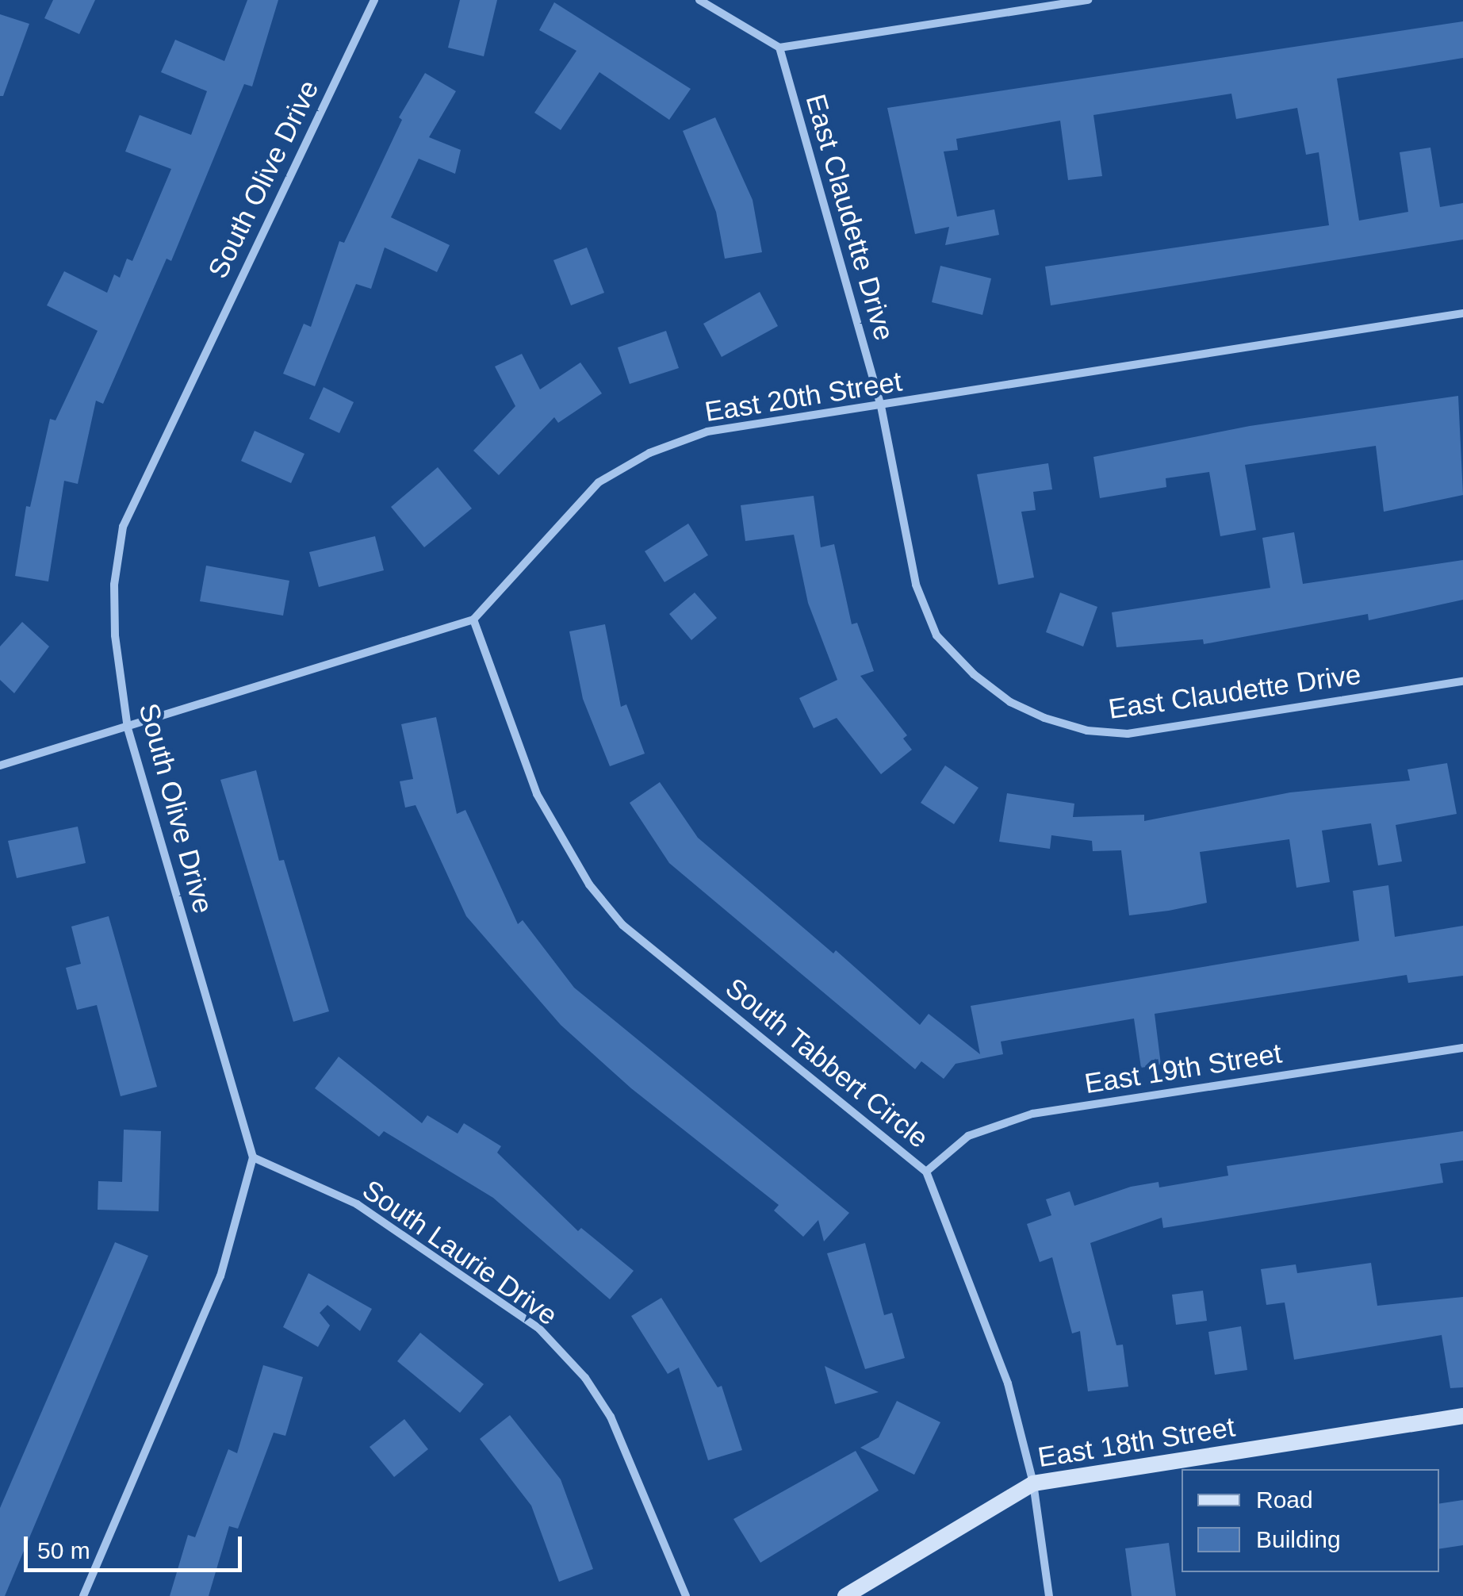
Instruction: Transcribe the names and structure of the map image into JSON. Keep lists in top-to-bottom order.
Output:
{
  "streets": {
    "street": [
      "South Olive Drive",
      "East Claudette Drive",
      "East 20th Street",
      "South Tabbert Circle",
      "East 19th Street",
      "South Laurie Drive",
      "East 18th Street"
    ]
  },
  "crossings": [
    ["South Olive Drive", "South Laurie Drive"],
    ["East Claudette Drive", "East 20th Street"],
    ["East 20th Street", "South Tabbert Circle"],
    ["South Tabbert Circle", "East 19th Street"],
    ["South Tabbert Circle", "East 18th Street"]
  ],
  "legend": ["Road", "Building"],
  "scale_bar": "50 m"
}
